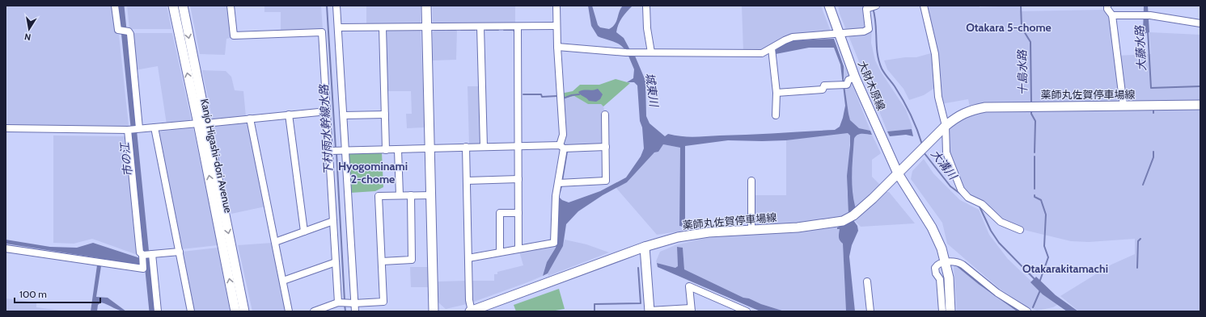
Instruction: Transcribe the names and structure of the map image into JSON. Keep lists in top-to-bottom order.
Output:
{
  "streets": {
    "main road": ["大財木原線", "薬師丸佐賀停車場線", "Kanjo Higashi-dori Avenue"]
  },
  "crossings": [
    ["大財木原線", "薬師丸佐賀停車場線"]
  ],
  "districts": ["Otakara 5-chome", "Hyogominami 2-chome", "Otakarakitamachi"],
  "water": [
    "大藤水路",
    "十島水路",
    "城東川",
    "下村雨水幹線水路",
    "市の江",
    "大溝川"
  ],
  "scale_bar": "100 m",
  "north": "bottom"
}
